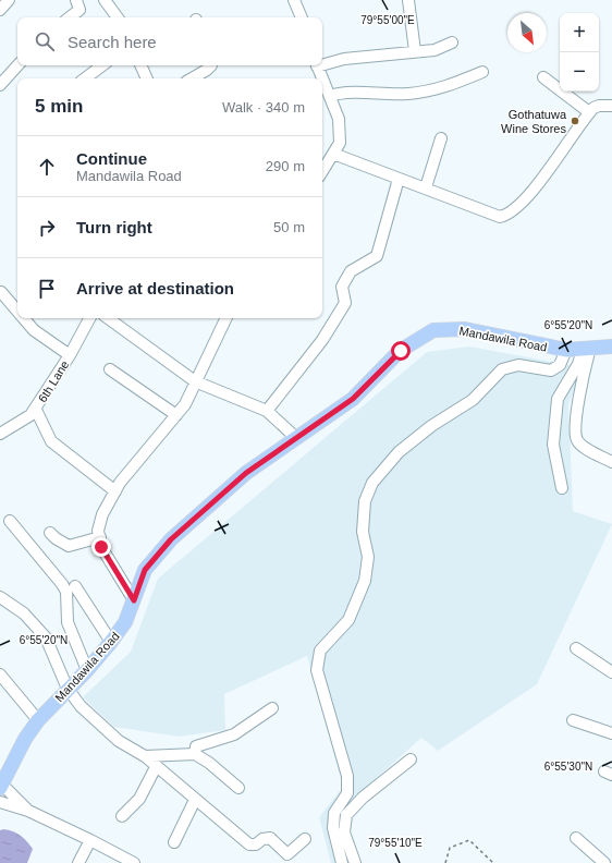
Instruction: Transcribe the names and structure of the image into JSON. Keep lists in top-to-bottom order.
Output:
{
  "streets": {
    "main road": ["Mandawila Road"],
    "street": ["6th Lane"]
  },
  "places": ["Gothatuwa Wine Stores"],
  "north": "bottom right",
  "page": {
    "map_buttons": ["+", "−"],
    "search": "Search here",
    "heading": ["5 min", "Walk · 340 m"],
    "list": [
      ["Continue", "Mandawila Road", "290 m"],
      ["Turn right", "50 m"],
      "Arrive at destination"
    ]
  },
  "coordinates": [
    "79°55'00\"E",
    "6°55'20\"N",
    "6°55'30\"N",
    "79°55'10\"E"
  ]
}
